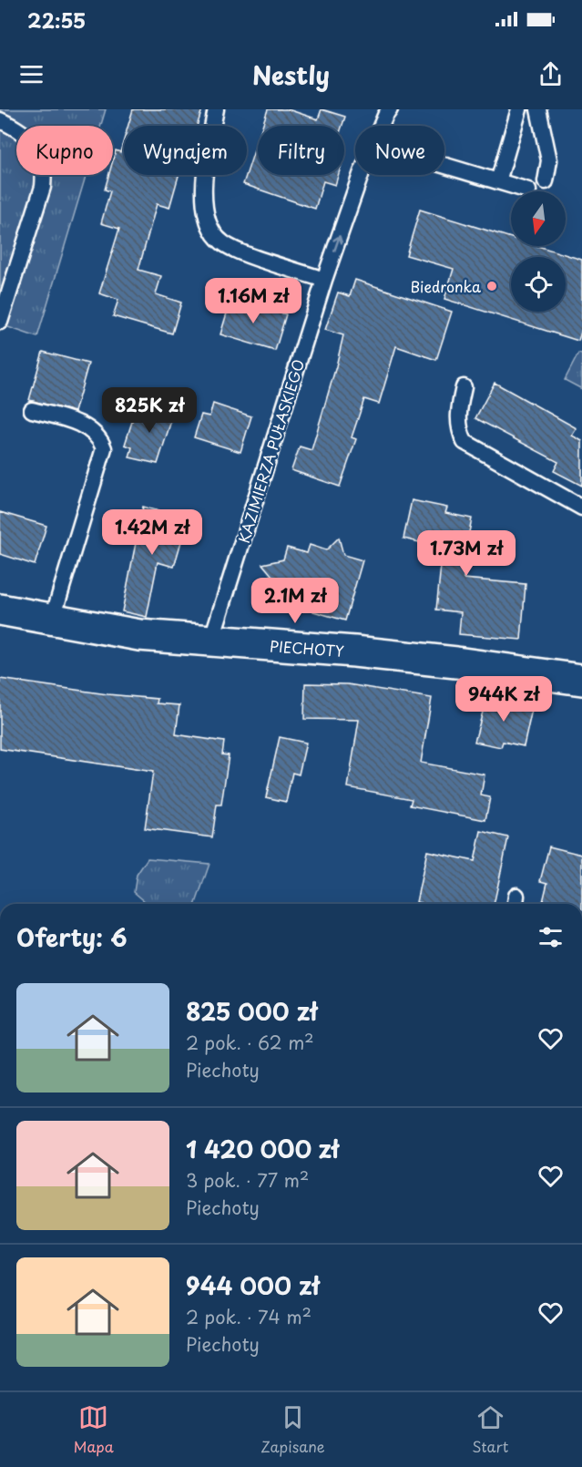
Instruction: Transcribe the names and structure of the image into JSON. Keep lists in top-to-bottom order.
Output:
{
  "streets": {
    "street": ["PIECHOTY"],
    "lane": ["KAZIMIERZA PUŁASKIEGO"]
  },
  "crossings": [
    ["KAZIMIERZA PUŁASKIEGO", "PIECHOTY"]
  ],
  "places": ["Biedronka"],
  "north": "bottom",
  "page": {
    "status": "22:55",
    "header": "Nestly",
    "chip": [
      "Kupno",
      "Wynajem",
      "Filtry",
      "Nowe"
    ],
    "price": [
      "1.16M zł",
      "825K zł",
      "1.42M zł",
      "1.73M zł",
      "2.1M zł",
      "944K zł"
    ],
    "heading": "Oferty: 6",
    "list": [
      {
        "name": "825 000 zł",
        "note": "2 pok. · 62 m² · Piechoty"
      },
      {
        "name": "1 420 000 zł",
        "note": "3 pok. · 77 m² · Piechoty"
      },
      {
        "name": "944 000 zł",
        "note": "2 pok. · 74 m² · Piechoty"
      }
    ],
    "tabs": ["Mapa", "Zapisane", "Start"]
  }
}
